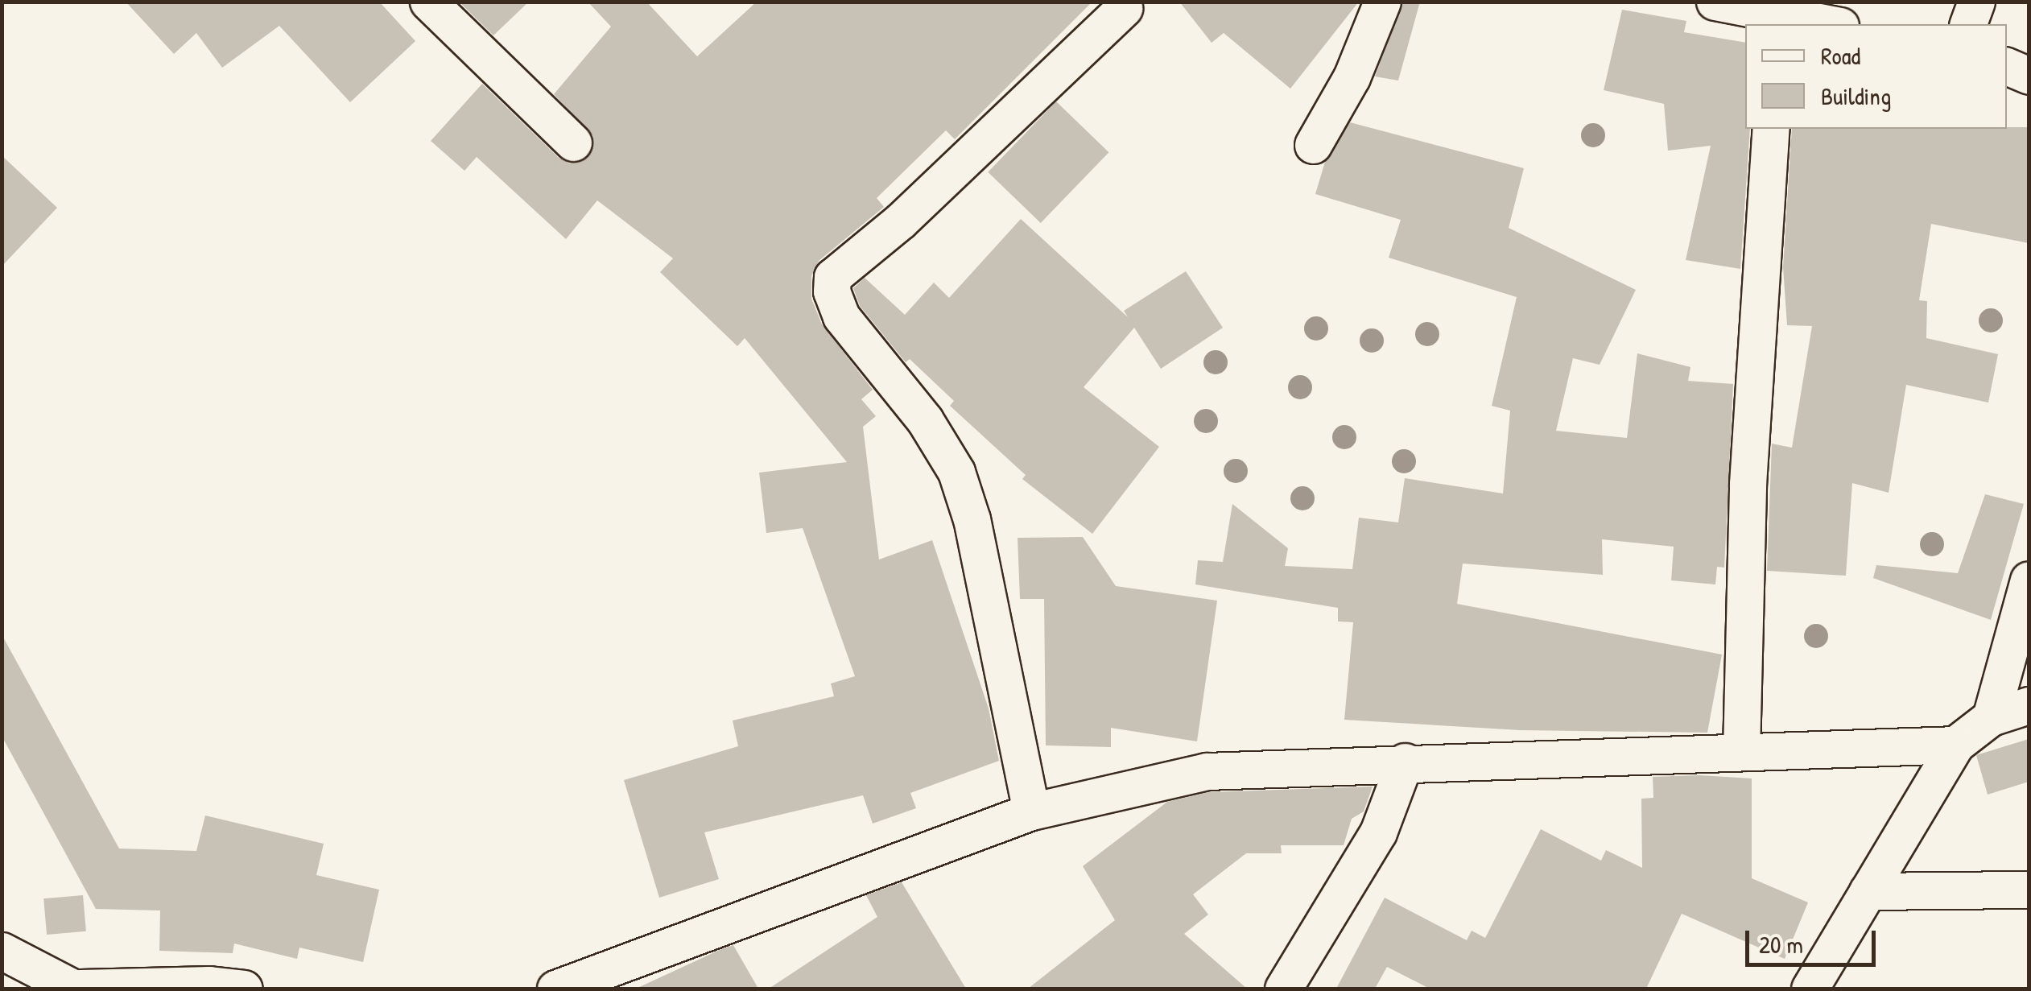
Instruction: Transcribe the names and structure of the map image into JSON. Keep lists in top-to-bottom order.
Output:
{
  "legend": ["Road", "Building"],
  "scale_bar": "20 m"
}
